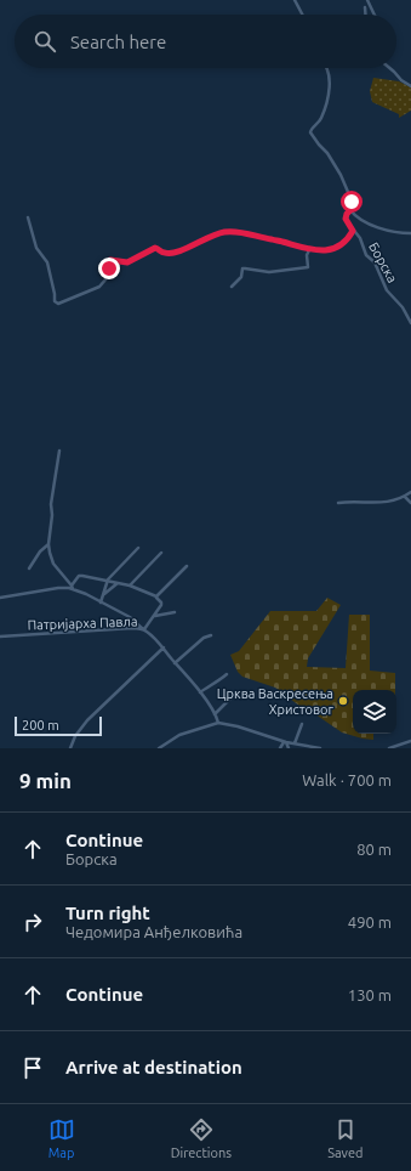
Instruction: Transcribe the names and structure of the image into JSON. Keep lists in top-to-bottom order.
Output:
{
  "streets": {
    "street": ["Борска", "Патријарха Павла"]
  },
  "places": ["Црква Васкресења Христовог"],
  "scale_bar": "200 m",
  "page": {
    "search": "Search here",
    "scale": "200 m",
    "heading": ["9 min", "Walk · 700 m"],
    "list": [
      ["Continue", "Борска", "80 m"],
      ["Turn right", "Чедомира Анђелковића", "490 m"],
      ["Continue", "130 m"],
      "Arrive at destination"
    ],
    "nav": ["Map", "Directions", "Saved"]
  }
}
